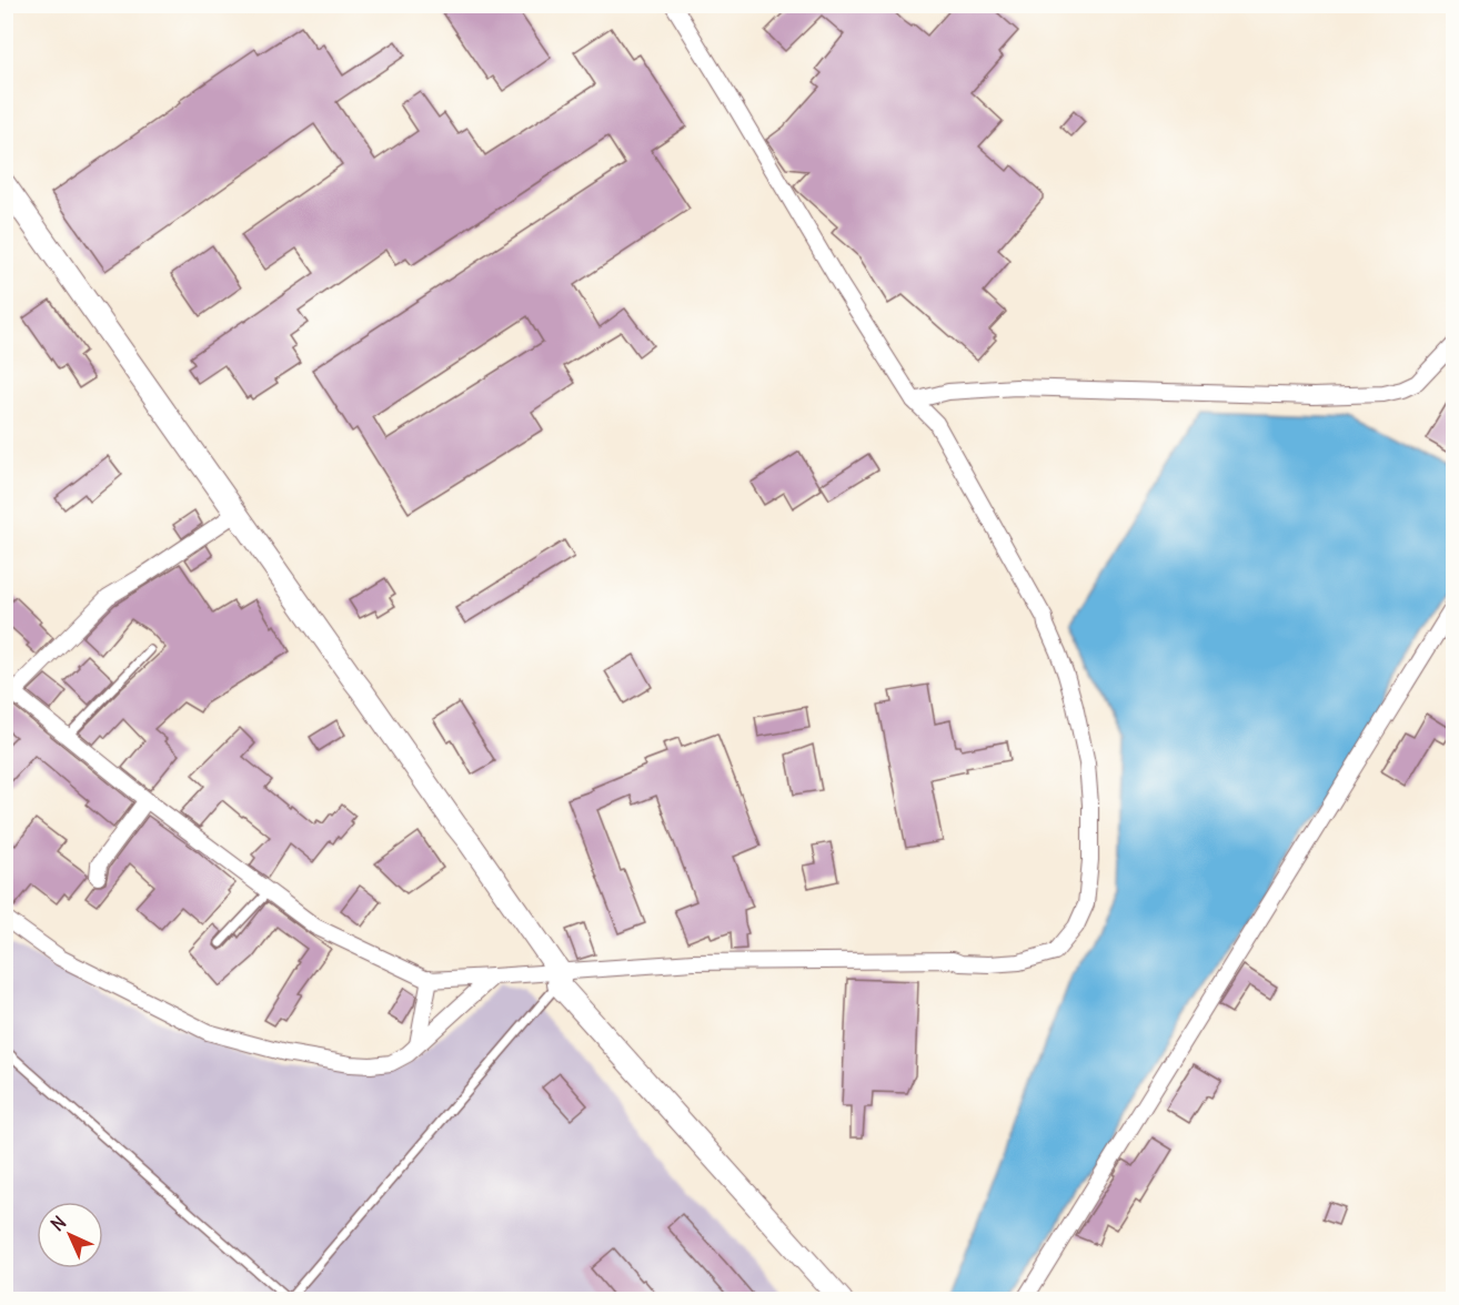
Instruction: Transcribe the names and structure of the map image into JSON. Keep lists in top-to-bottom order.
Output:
{
  "north": "top left"
}
